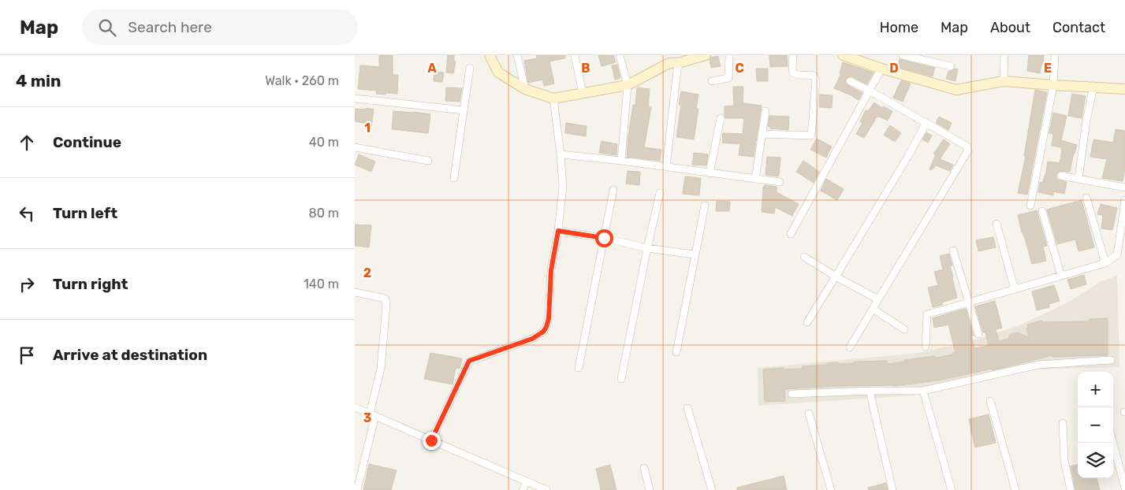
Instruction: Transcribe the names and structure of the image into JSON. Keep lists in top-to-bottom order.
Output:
{
  "page": {
    "header": "Map",
    "search": "Search here",
    "nav": [
      "Home",
      "Map",
      "About",
      "Contact"
    ],
    "heading": ["4 min", "Walk · 260 m"],
    "list": [
      ["Continue", "40 m"],
      ["Turn left", "80 m"],
      ["Turn right", "140 m"],
      "Arrive at destination"
    ],
    "map_buttons": ["+", "−"]
  },
  "grid": {
    "columns": [
      "A",
      "B",
      "C",
      "D",
      "E"
    ],
    "rows": ["1", "2", "3"]
  }
}
